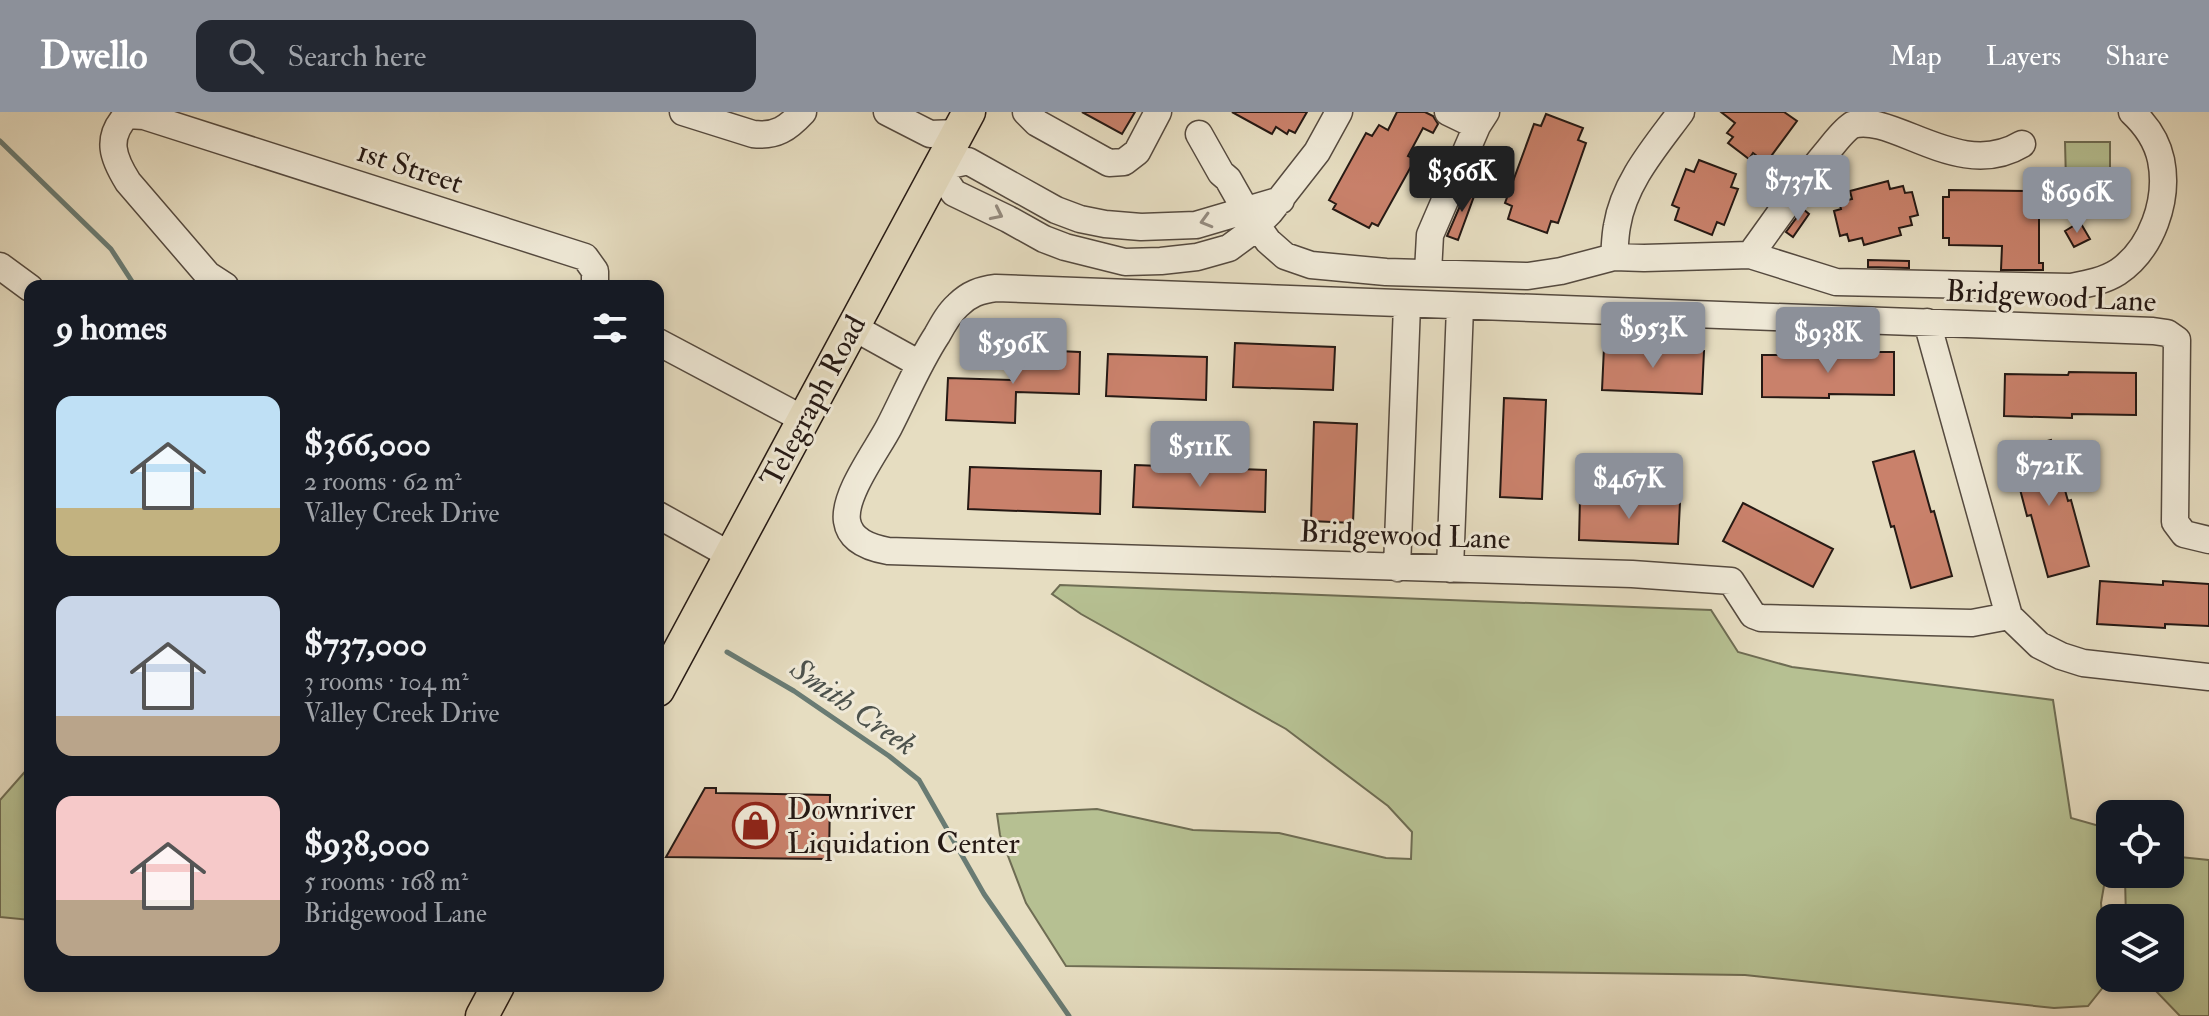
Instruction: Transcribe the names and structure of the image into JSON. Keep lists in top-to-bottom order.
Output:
{
  "streets": {
    "main road": ["Telegraph Road"],
    "street": ["1st Street", "Bridgewood Lane"]
  },
  "water": ["Smith Creek"],
  "places": {
    "shop": ["Downriver Liquidation Center"]
  },
  "page": {
    "header": "Dwello",
    "search": "Search here",
    "nav": ["Map", "Layers", "Share"],
    "price": [
      "$366K",
      "$737K",
      "$696K",
      "$953K",
      "$938K",
      "$596K",
      "$511K",
      "$721K",
      "$467K"
    ],
    "heading": "9 homes",
    "list": [
      {
        "name": "$366,000",
        "note": "2 rooms · 62 m² · Valley Creek Drive"
      },
      {
        "name": "$737,000",
        "note": "3 rooms · 104 m² · Valley Creek Drive"
      },
      {
        "name": "$938,000",
        "note": "5 rooms · 168 m² · Bridgewood Lane"
      }
    ]
  }
}
